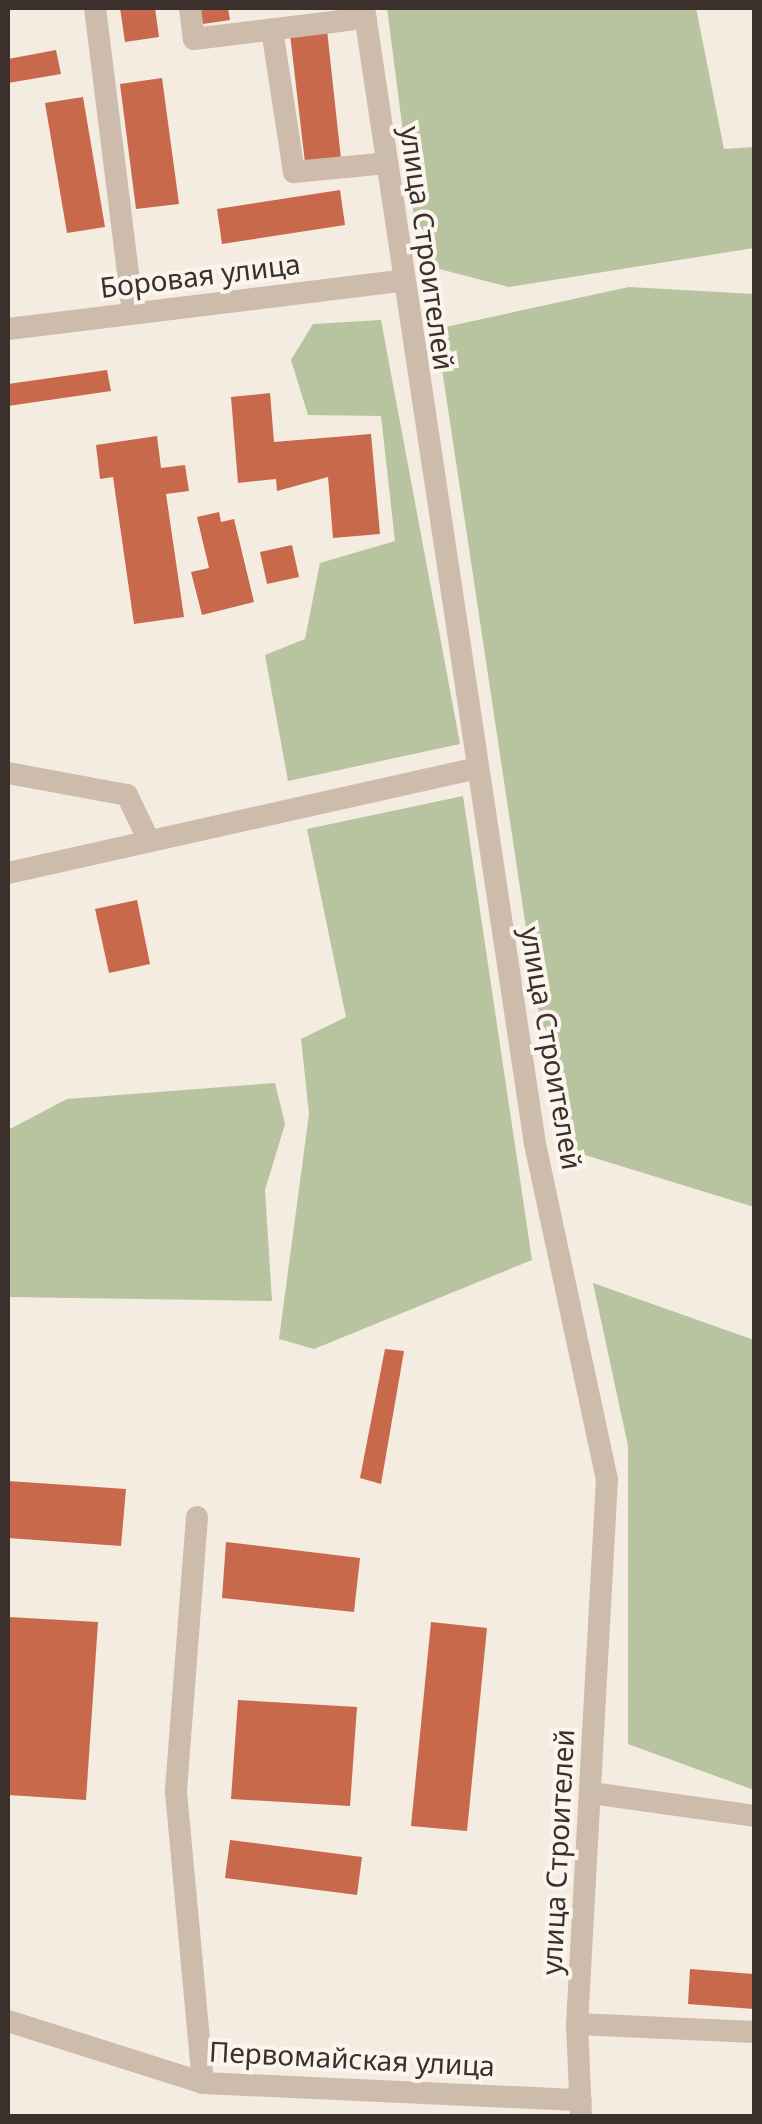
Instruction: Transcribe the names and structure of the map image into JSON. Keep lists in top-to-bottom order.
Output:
{
  "streets": {
    "street": ["улица Строителей", "Боровая улица", "Первомайская улица"]
  },
  "crossings": [
    ["улица Строителей", "Боровая улица"],
    ["улица Строителей", "Первомайская улица"]
  ]
}
